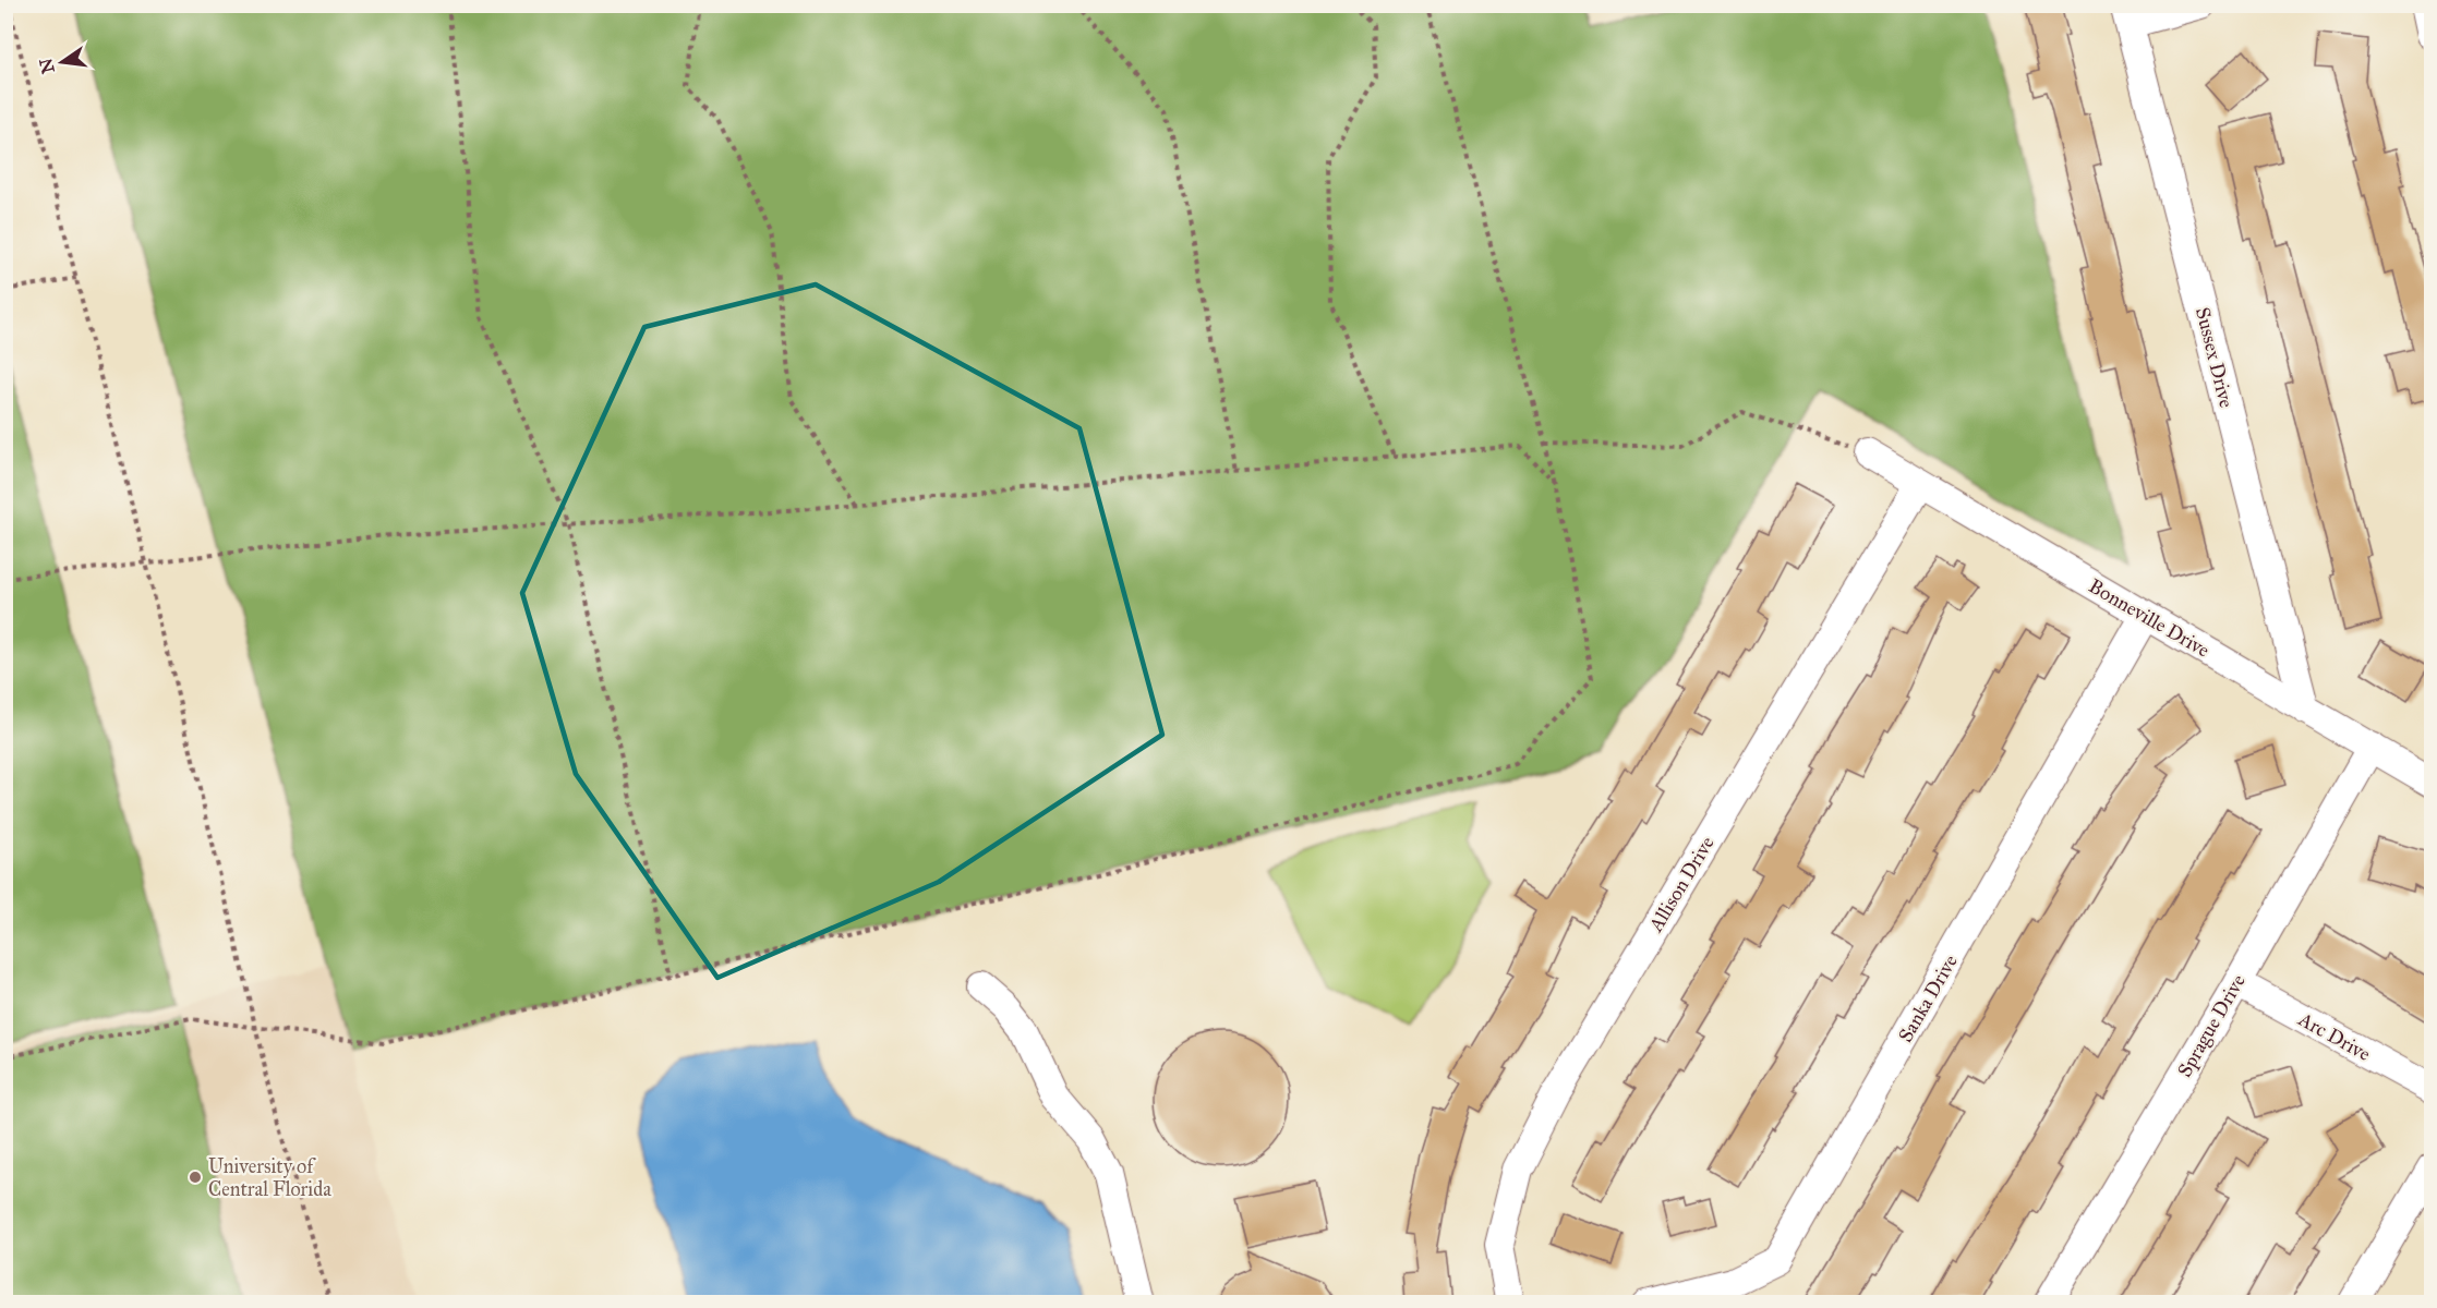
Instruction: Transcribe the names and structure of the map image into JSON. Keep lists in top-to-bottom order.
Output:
{
  "streets": {
    "street": [
      "Sussex Drive",
      "Bonneville Drive",
      "Allison Drive",
      "Sanka Drive",
      "Sprague Drive",
      "Arc Drive"
    ]
  },
  "crossings": [
    ["Sussex Drive", "Bonneville Drive"],
    ["Bonneville Drive", "Allison Drive"],
    ["Bonneville Drive", "Sanka Drive"],
    ["Bonneville Drive", "Sprague Drive"],
    ["Sprague Drive", "Arc Drive"]
  ],
  "places": ["University of Central Florida"],
  "north": "left"
}
